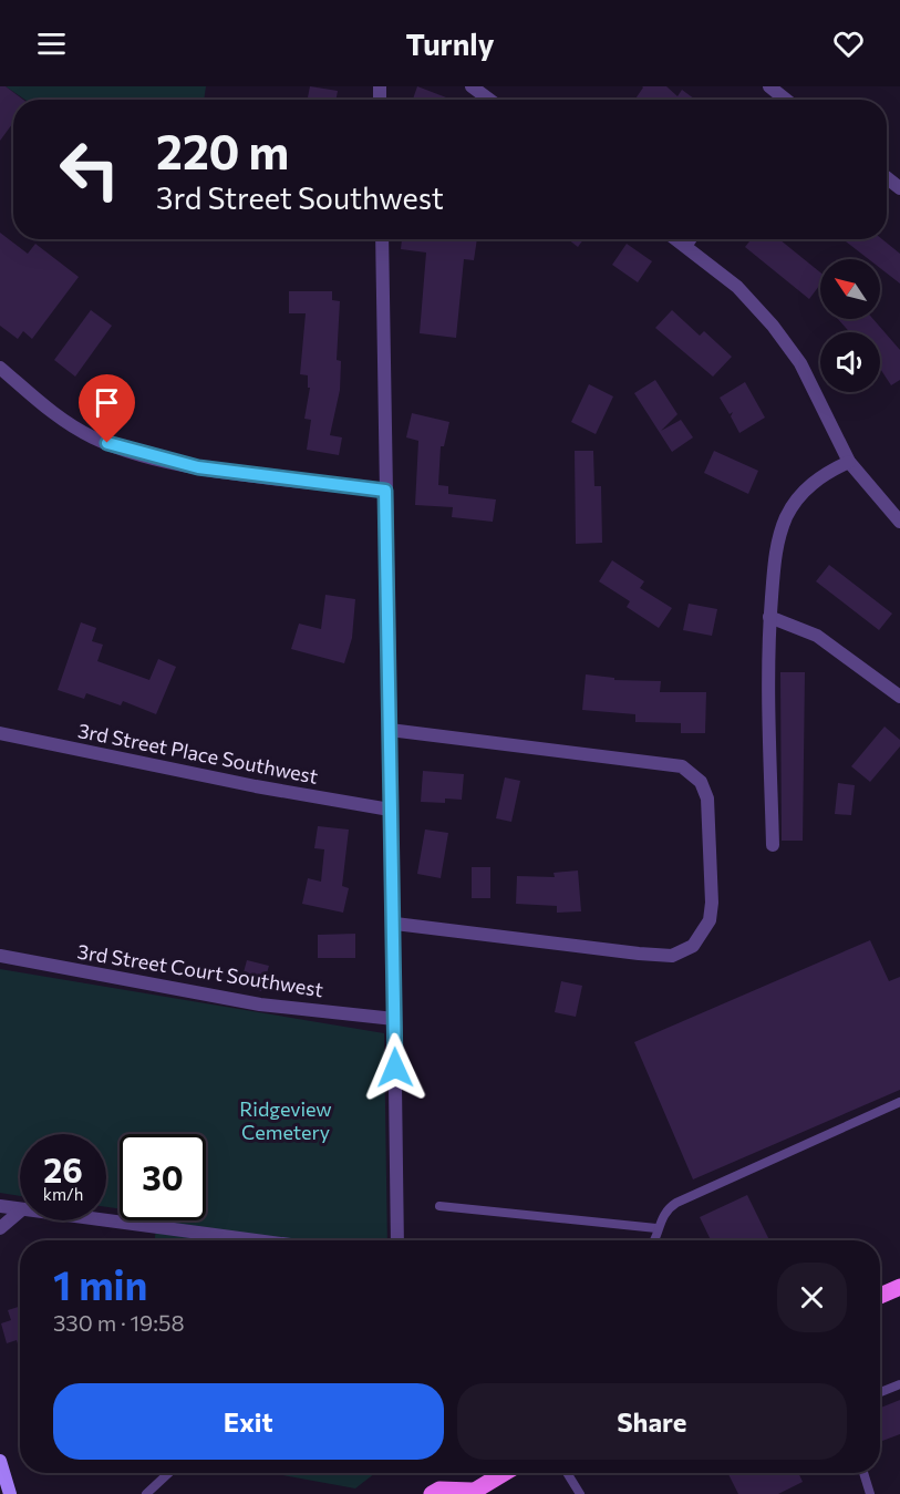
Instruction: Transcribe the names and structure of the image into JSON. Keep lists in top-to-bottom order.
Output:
{
  "streets": {
    "street": ["3rd Street Place Southwest", "3rd Street Court Southwest"]
  },
  "parks": ["Ridgeview Cemetery"],
  "north": "top left",
  "page": {
    "header": "Turnly",
    "turn": ["220 m", "3rd Street Southwest"],
    "speed": "26 km/h",
    "limit": "30",
    "heading": ["1 min", "330 m · 19:58"],
    "buttons": ["Exit", "Share"]
  }
}
